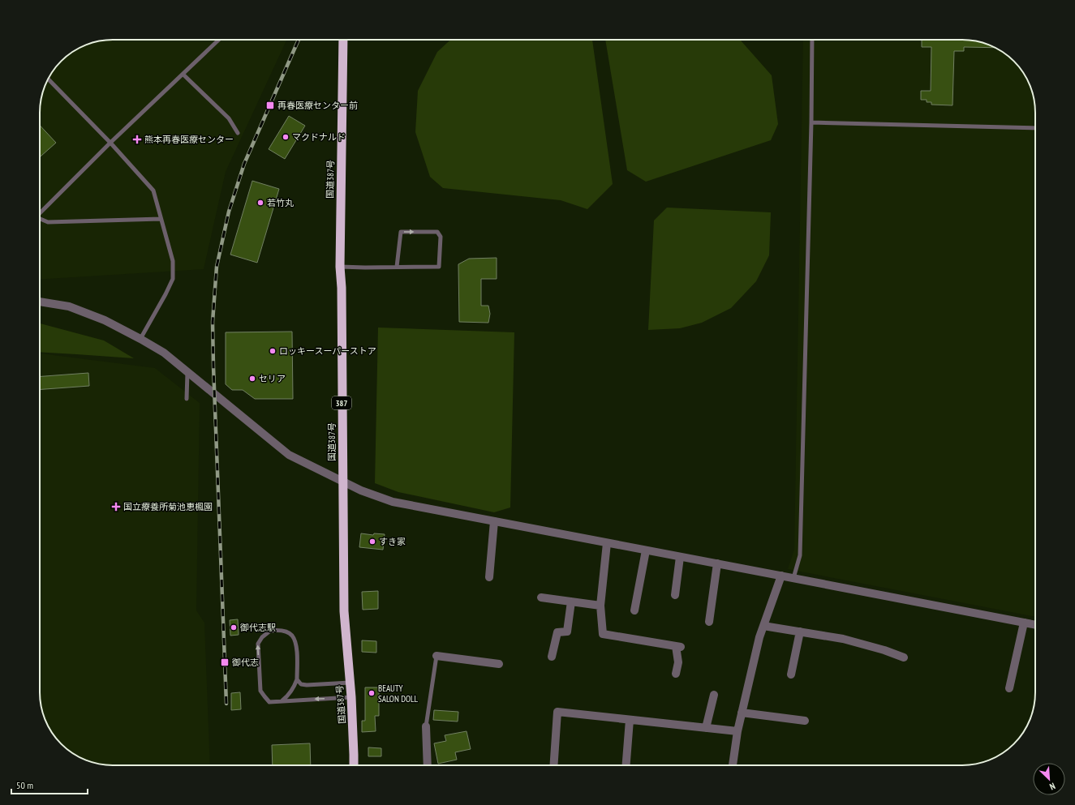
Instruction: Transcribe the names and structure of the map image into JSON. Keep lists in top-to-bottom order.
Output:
{
  "streets": {
    "highway": ["国道387号", "387"]
  },
  "places": {
    "transit": ["再春医療センター前", "御代志"],
    "other": [
      "マクドナルド",
      "若竹丸",
      "ロッキースーパーストア",
      "セリア",
      "すき家",
      "御代志駅",
      "BEAUTY SALON DOLL"
    ],
    "health": ["熊本再春医療センター", "国立療養所菊池恵楓園"]
  },
  "scale_bar": "50 m",
  "north": "bottom right"
}
